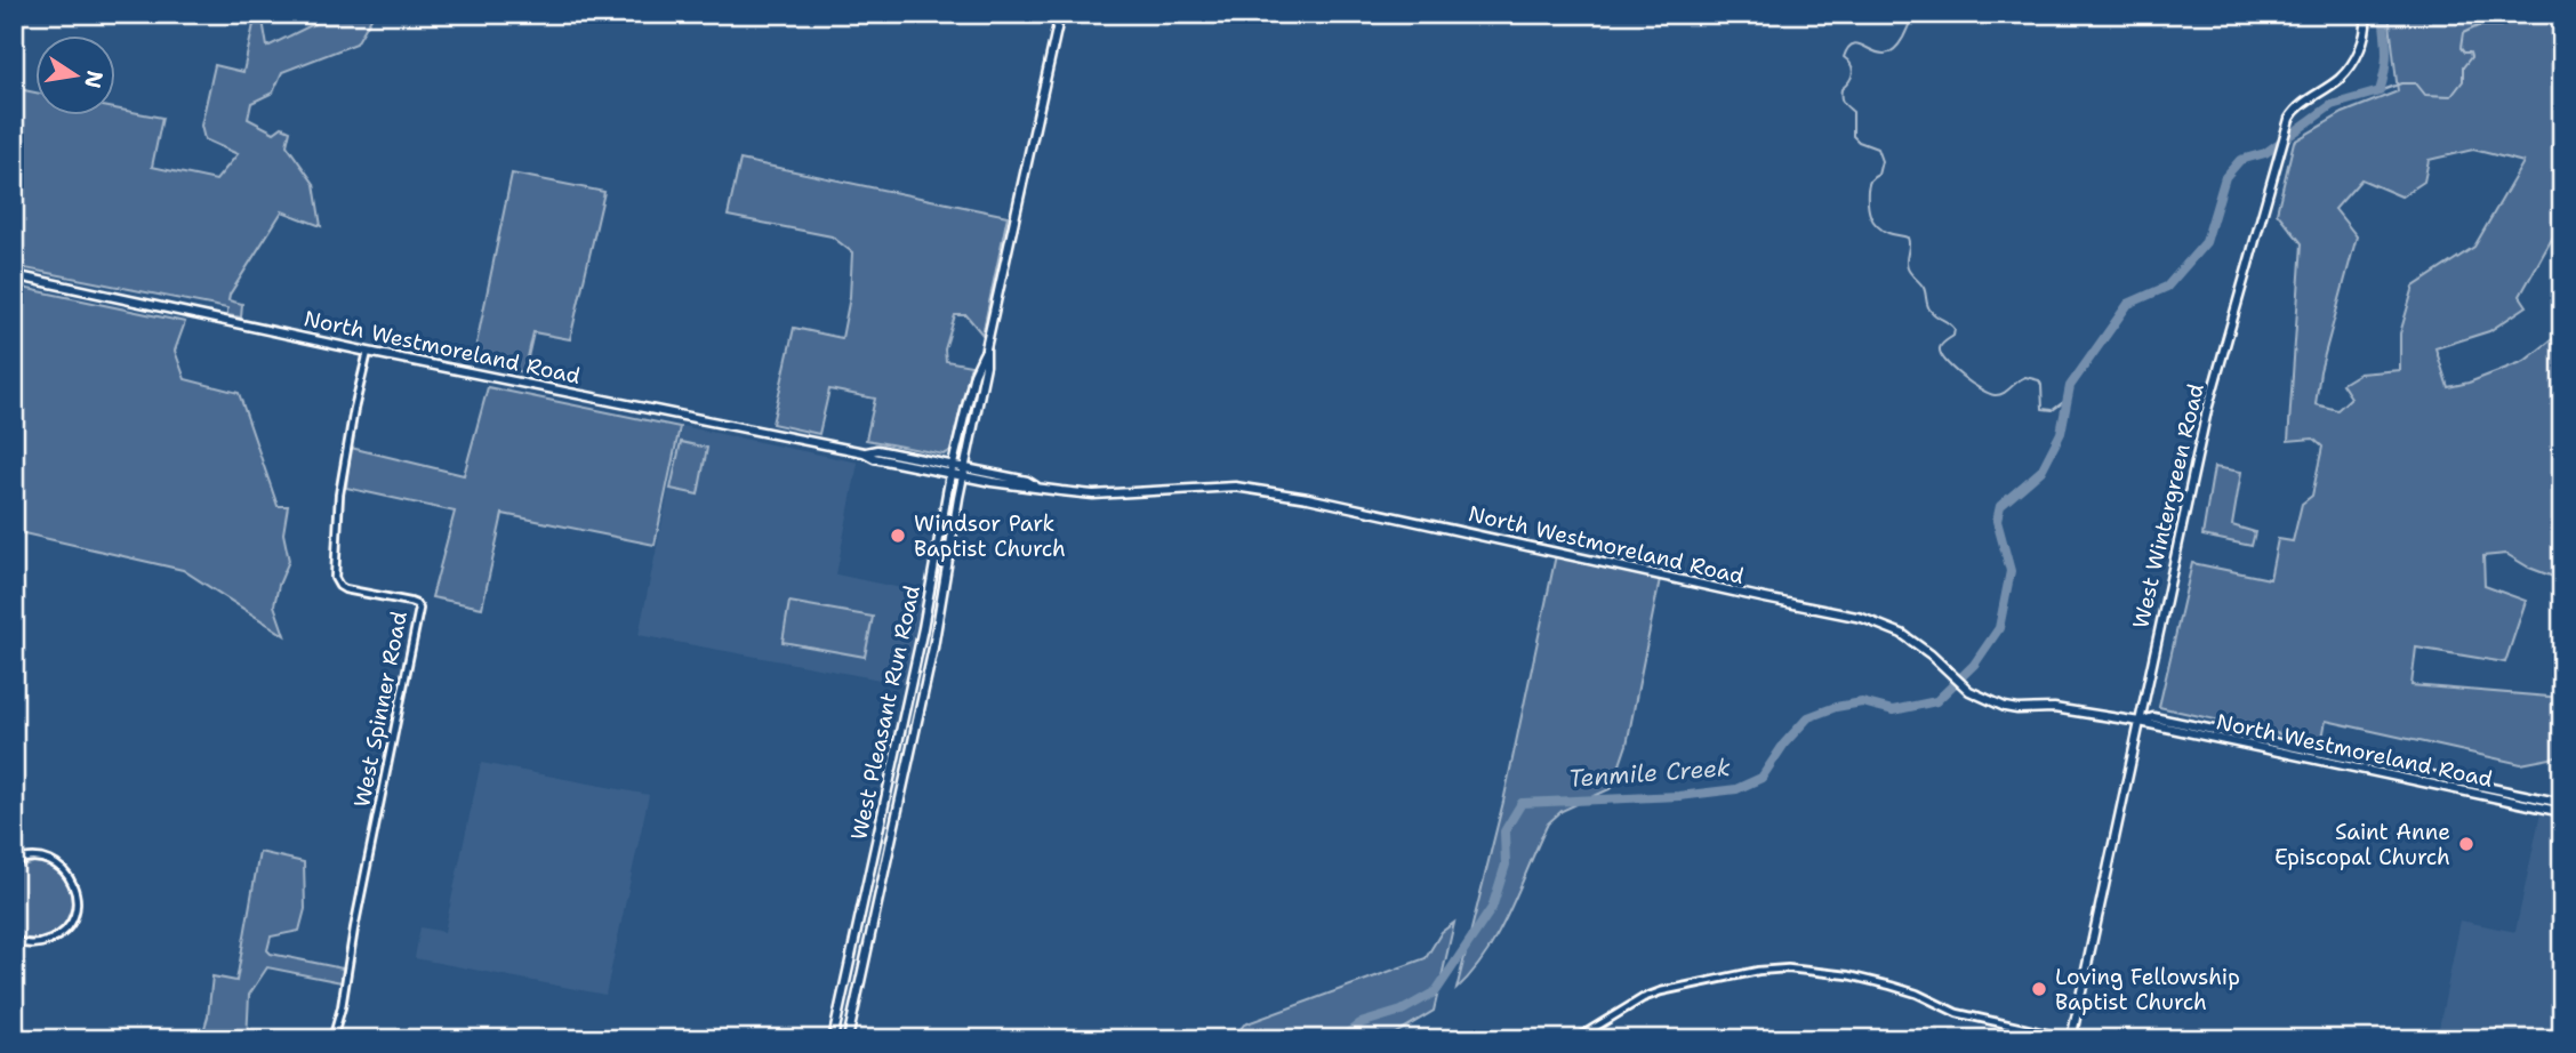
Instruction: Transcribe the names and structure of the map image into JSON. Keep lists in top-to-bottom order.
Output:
{
  "streets": {
    "main road": ["North Westmoreland Road", "West Wintergreen Road", "West Pleasant Run Road"],
    "street": ["West Spinner Road"]
  },
  "crossings": [
    ["North Westmoreland Road", "West Wintergreen Road"],
    ["North Westmoreland Road", "West Spinner Road"],
    ["North Westmoreland Road", "West Pleasant Run Road"]
  ],
  "water": ["Tenmile Creek"],
  "places": ["Windsor Park Baptist Church", "Saint Anne Episcopal Church", "Loving Fellowship Baptist Church"],
  "north": "right"
}
